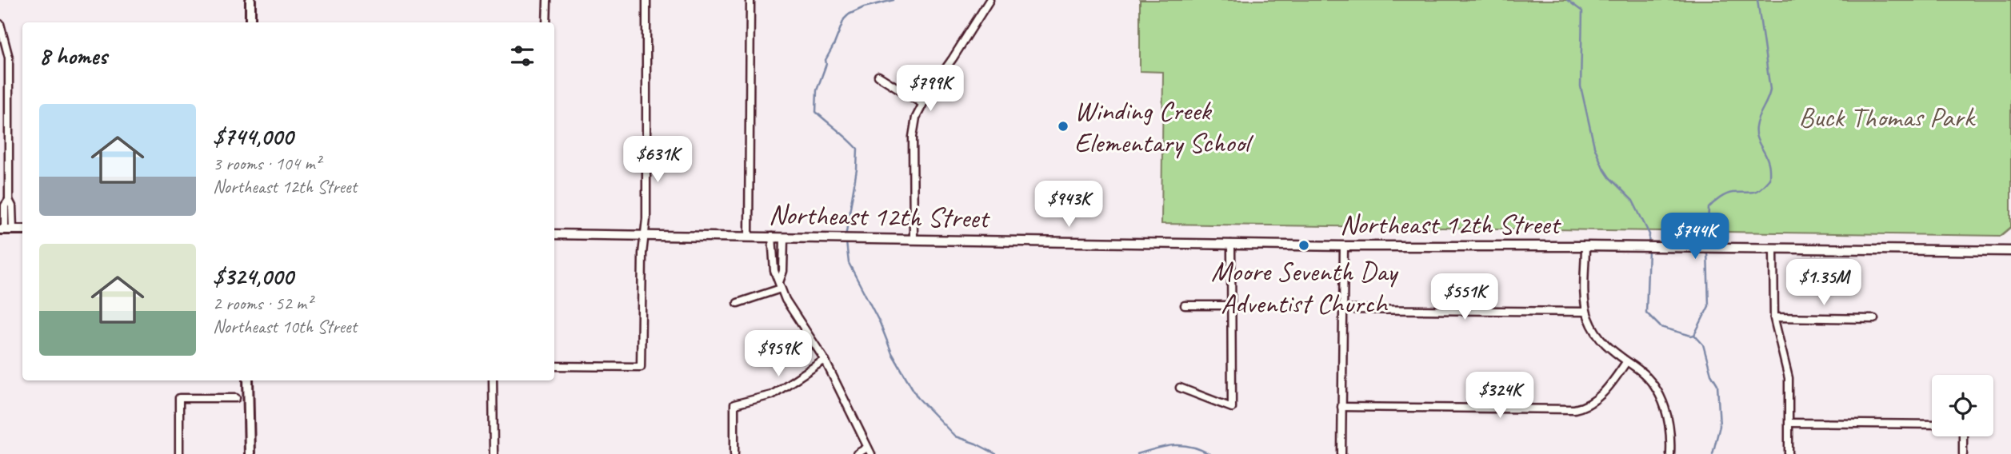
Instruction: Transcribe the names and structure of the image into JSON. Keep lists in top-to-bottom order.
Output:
{
  "streets": {
    "street": ["Northeast 12th Street"]
  },
  "parks": ["Buck Thomas Park"],
  "places": ["Winding Creek Elementary School", "Moore Seventh Day Adventist Church"],
  "page": {
    "heading": "8 homes",
    "price": [
      "$799K",
      "$631K",
      "$943K",
      "$744K",
      "$1.35M",
      "$551K",
      "$959K",
      "$324K"
    ],
    "list": [
      {
        "name": "$744,000",
        "note": "3 rooms · 104 m² · Northeast 12th Street"
      },
      {
        "name": "$324,000",
        "note": "2 rooms · 52 m² · Northeast 10th Street"
      }
    ]
  }
}
